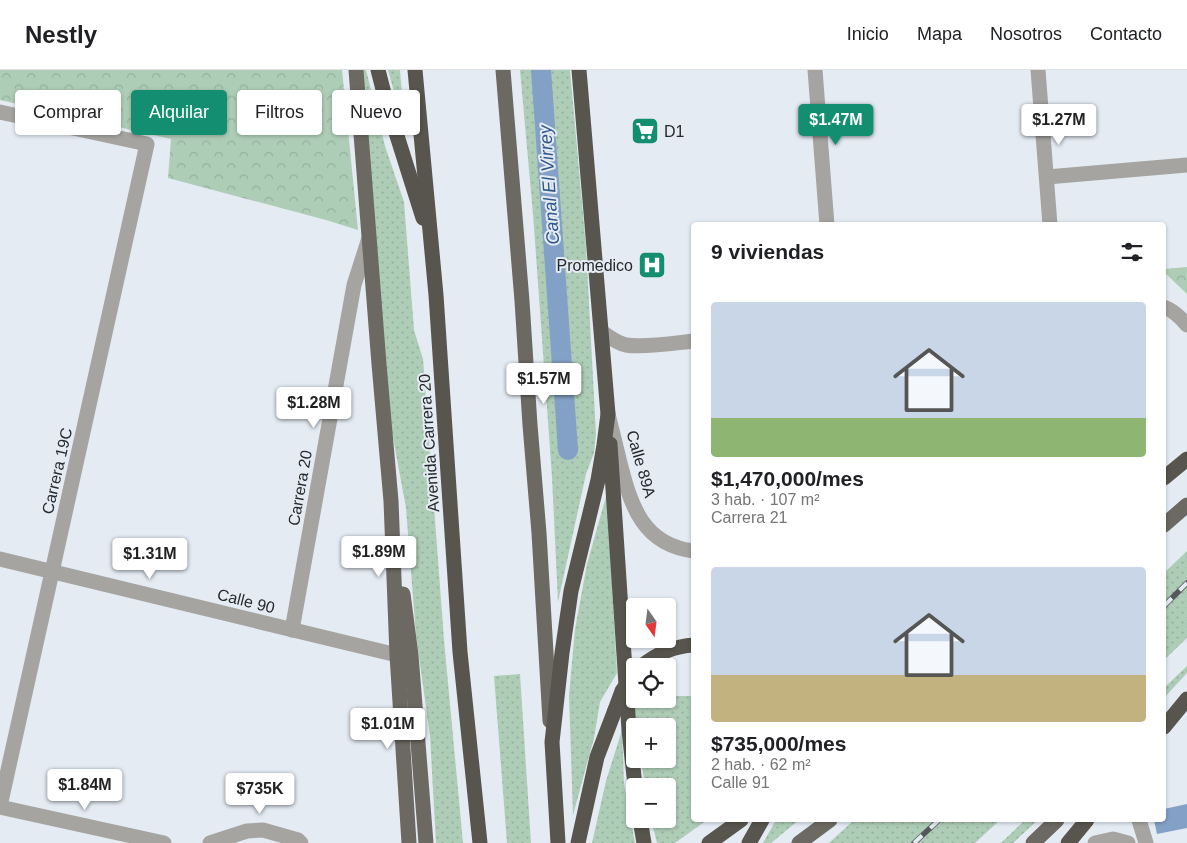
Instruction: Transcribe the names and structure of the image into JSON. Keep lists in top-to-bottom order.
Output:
{
  "streets": {
    "highway": ["Avenida Carrera 20"],
    "street": [
      "Calle 89A",
      "Carrera 19C",
      "Carrera 20",
      "Calle 90"
    ]
  },
  "crossings": [
    ["Carrera 19C", "Calle 90"],
    ["Carrera 20", "Calle 90"]
  ],
  "water": ["Canal El Virrey"],
  "places": {
    "supermarket": ["D1"],
    "hospital": ["Promedico"]
  },
  "north": "bottom",
  "page": {
    "header": "Nestly",
    "nav": [
      "Inicio",
      "Mapa",
      "Nosotros",
      "Contacto"
    ],
    "chip": [
      "Comprar",
      "Alquilar",
      "Filtros",
      "Nuevo"
    ],
    "price": [
      "$1.47M",
      "$1.27M",
      "$1.57M",
      "$1.28M",
      "$1.89M",
      "$1.31M",
      "$1.01M",
      "$1.84M",
      "$735K"
    ],
    "heading": "9 viviendas",
    "list": [
      {
        "name": "$1,470,000/mes",
        "note": "3 hab. · 107 m² · Carrera 21"
      },
      {
        "name": "$735,000/mes",
        "note": "2 hab. · 62 m² · Calle 91"
      }
    ],
    "map_buttons": ["+", "−"]
  }
}
